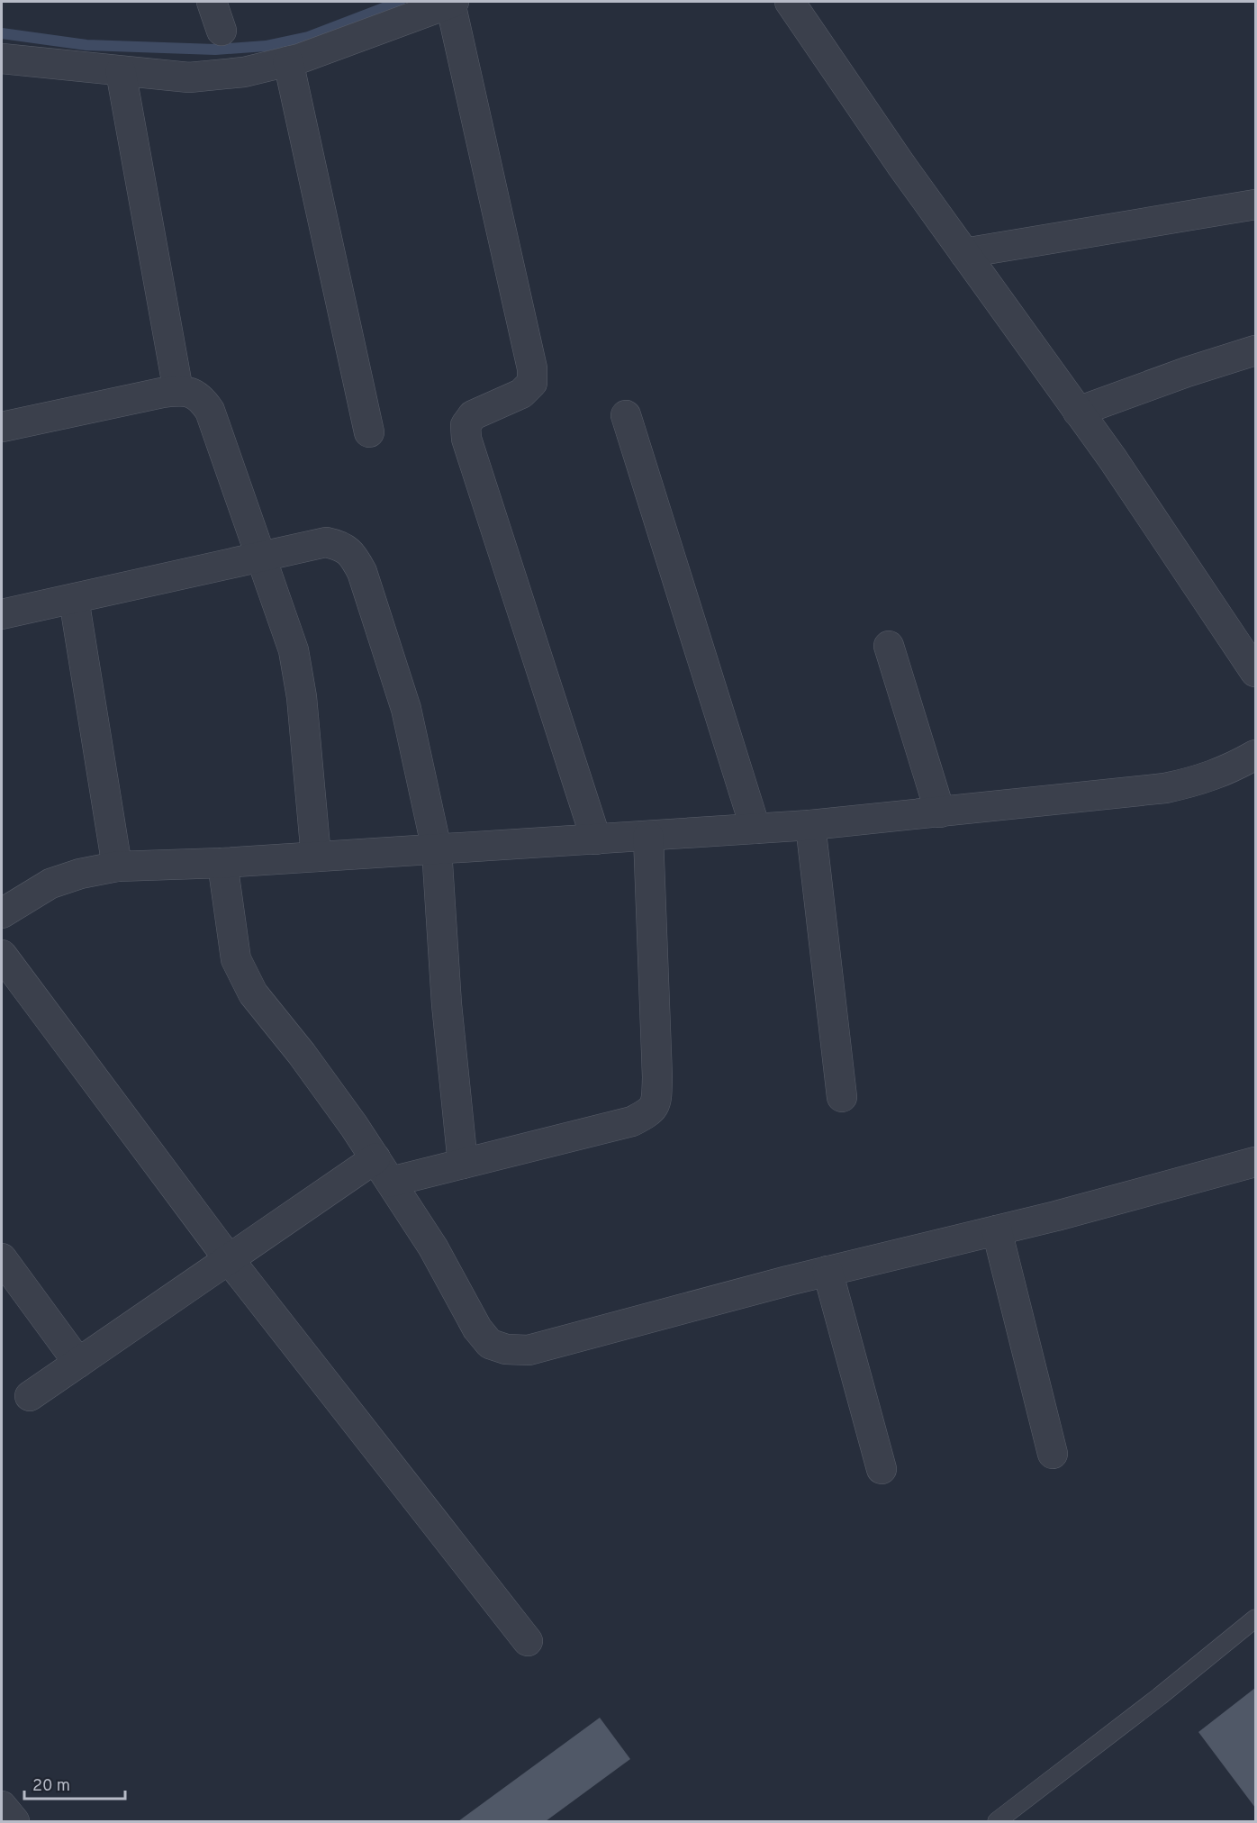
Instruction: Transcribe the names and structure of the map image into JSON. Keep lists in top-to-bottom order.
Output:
{
  "scale_bar": "20 m"
}
